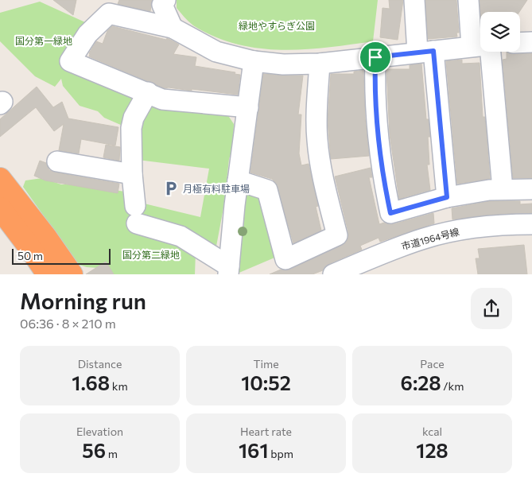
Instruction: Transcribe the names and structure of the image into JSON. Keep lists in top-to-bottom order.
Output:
{
  "streets": {
    "street": ["市道1964号線"]
  },
  "parks": ["緑地やすらぎ公園", "国分第一緑地", "国分第二緑地"],
  "places": {
    "parking": ["月極有料駐車場"]
  },
  "scale_bar": "50 m",
  "page": {
    "scale": "50 m",
    "heading": ["Morning run", "06:36 · 8 × 210 m"],
    "stats": [
      ["Distance", "1.68 km"],
      ["Time", "10:52"],
      ["Pace", "6:28 /km"],
      ["Elevation", "56 m"],
      ["Heart rate", "161 bpm"],
      ["kcal", "128"]
    ]
  }
}
